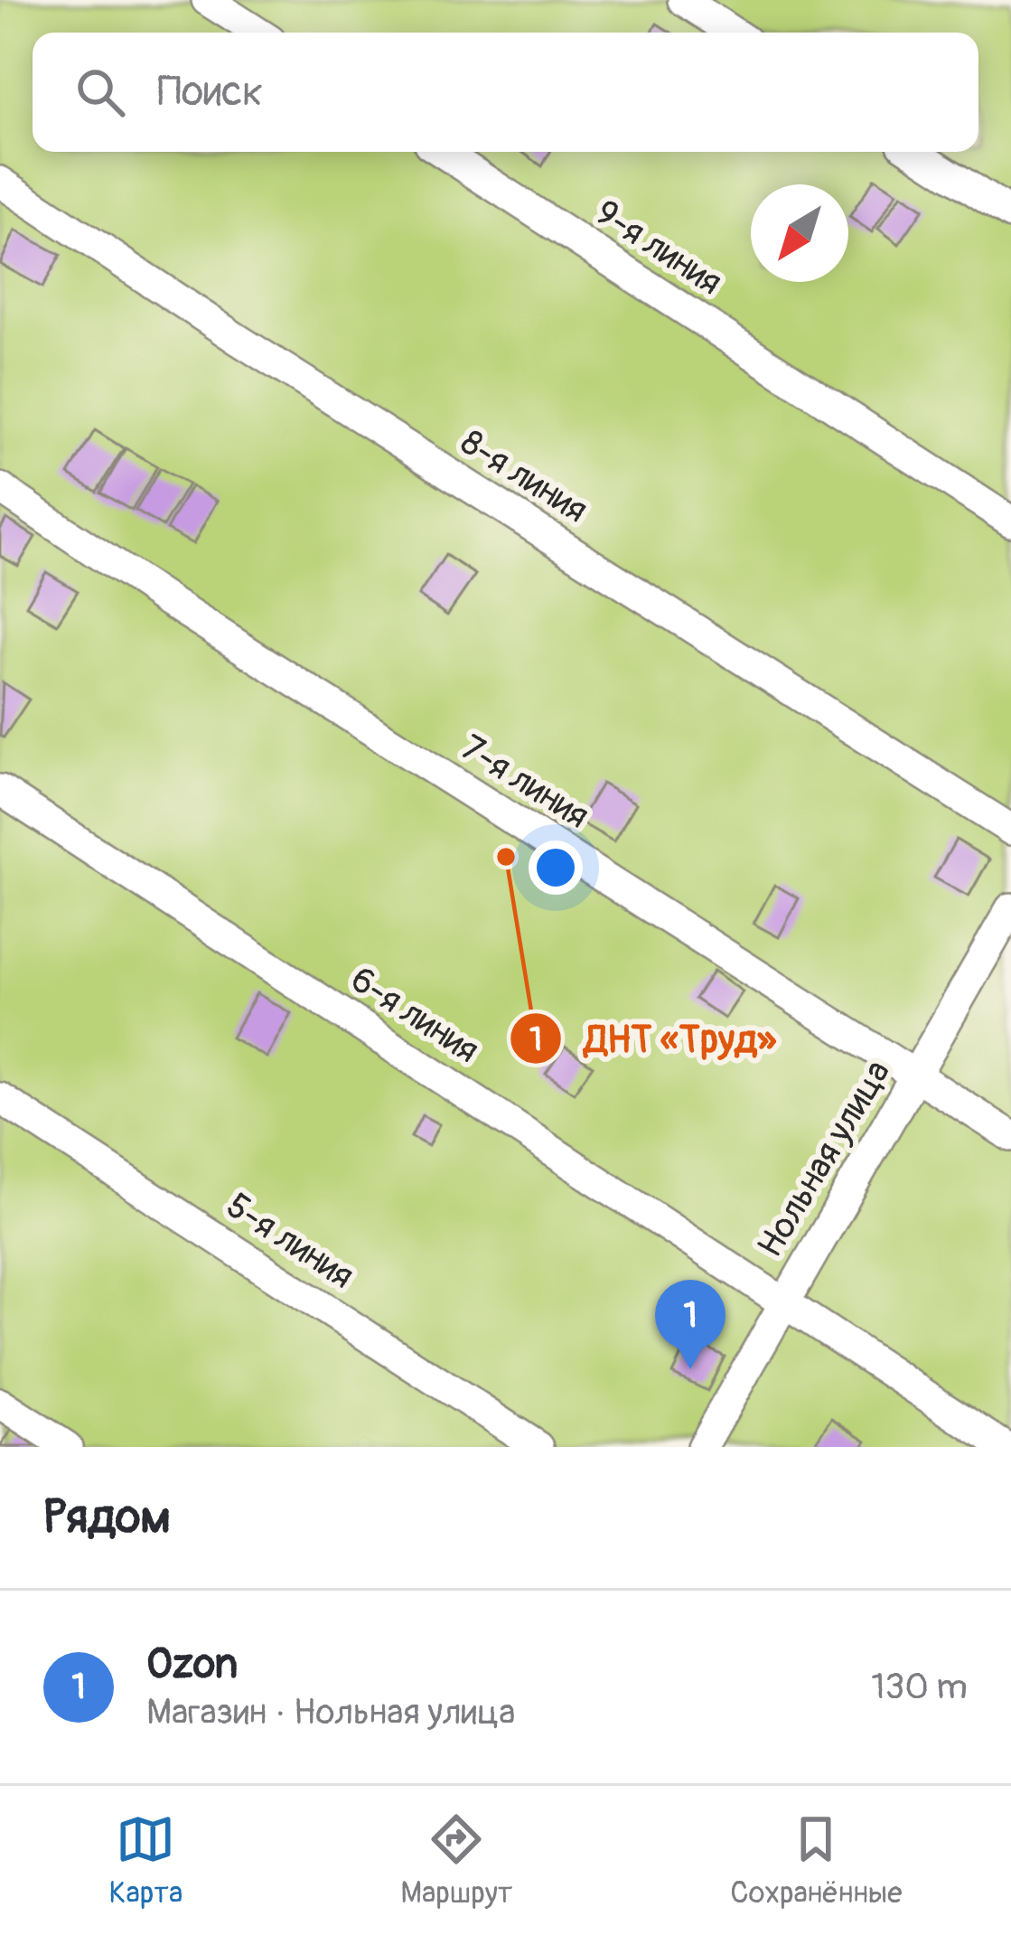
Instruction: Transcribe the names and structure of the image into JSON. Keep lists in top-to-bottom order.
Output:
{
  "streets": {
    "street": [
      "9-я линия",
      "8-я линия",
      "7-я линия",
      "6-я линия",
      "Нольная улица",
      "5-я линия"
    ]
  },
  "crossings": [
    ["7-я линия", "Нольная улица"],
    ["6-я линия", "Нольная улица"]
  ],
  "places": ["ДНТ «Труд»"],
  "north": "bottom left",
  "page": {
    "search": "Поиск",
    "pins": "1",
    "heading": "Рядом",
    "list": [
      {
        "mark": "1",
        "name": "Ozon",
        "note": "Магазин · Нольная улица",
        "value": "130 m"
      }
    ],
    "nav": ["Карта", "Маршрут", "Сохранённые"]
  }
}
